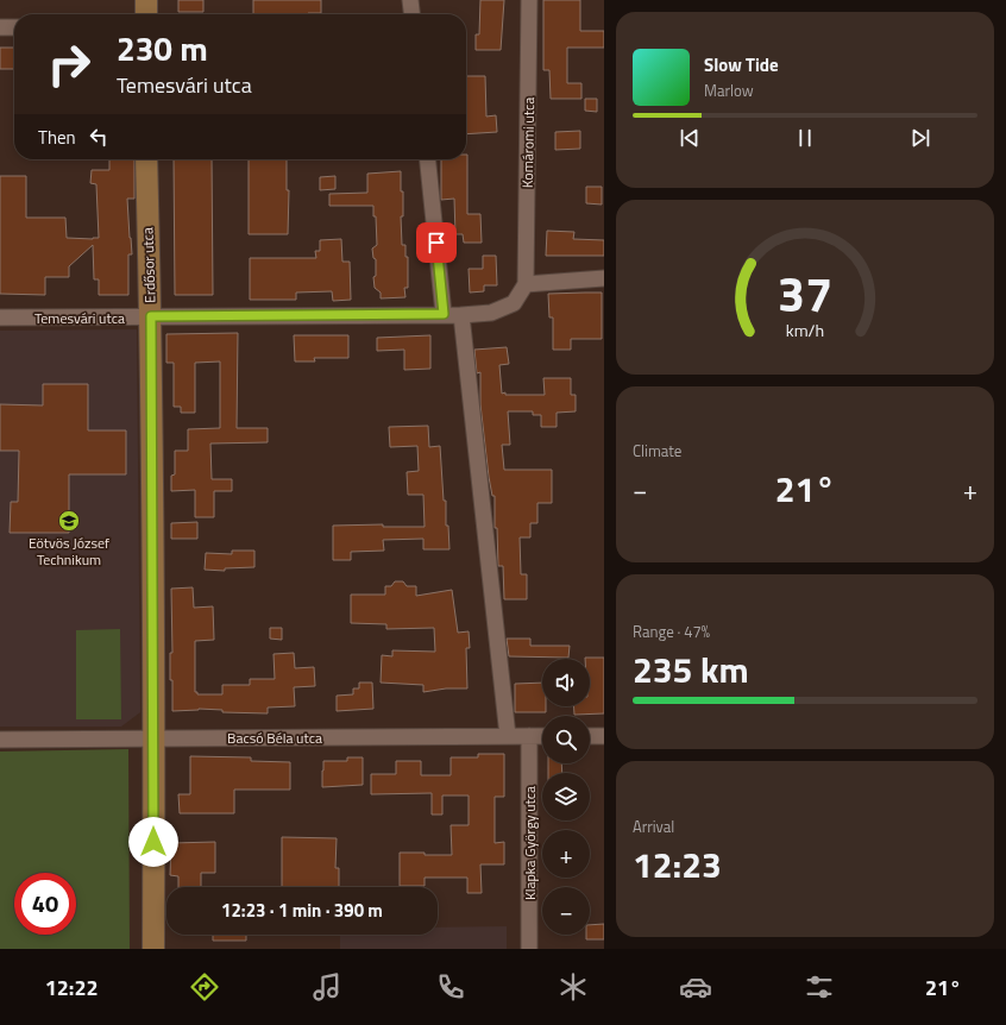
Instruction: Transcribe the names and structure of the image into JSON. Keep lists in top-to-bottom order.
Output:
{
  "streets": {
    "street": [
      "Komáromi utca",
      "Erdősor utca",
      "Temesvári utca",
      "Bacsó Béla utca",
      "Klapka György utca"
    ]
  },
  "crossings": [
    ["Komáromi utca", "Temesvári utca"],
    ["Erdősor utca", "Temesvári utca"],
    ["Erdősor utca", "Bacsó Béla utca"],
    ["Bacsó Béla utca", "Klapka György utca"]
  ],
  "places": {
    "school or university": ["Eötvös József Technikum"]
  },
  "page": {
    "turn": ["230 m", "Temesvári utca"],
    "song": ["Slow Tide", "Marlow"],
    "then": "Then",
    "tile": [
      "Climate",
      ["Range · 47%", "235 km"],
      ["Arrival", "12:23"]
    ],
    "heat": ["−", "21°", "+"],
    "map_buttons": ["+", "−"],
    "limit": "40",
    "trip": "12:23 · 1 min · 390 m",
    "tabs": ["12:22", "21°"],
    "gauge": ["37", "km/h"]
  }
}
